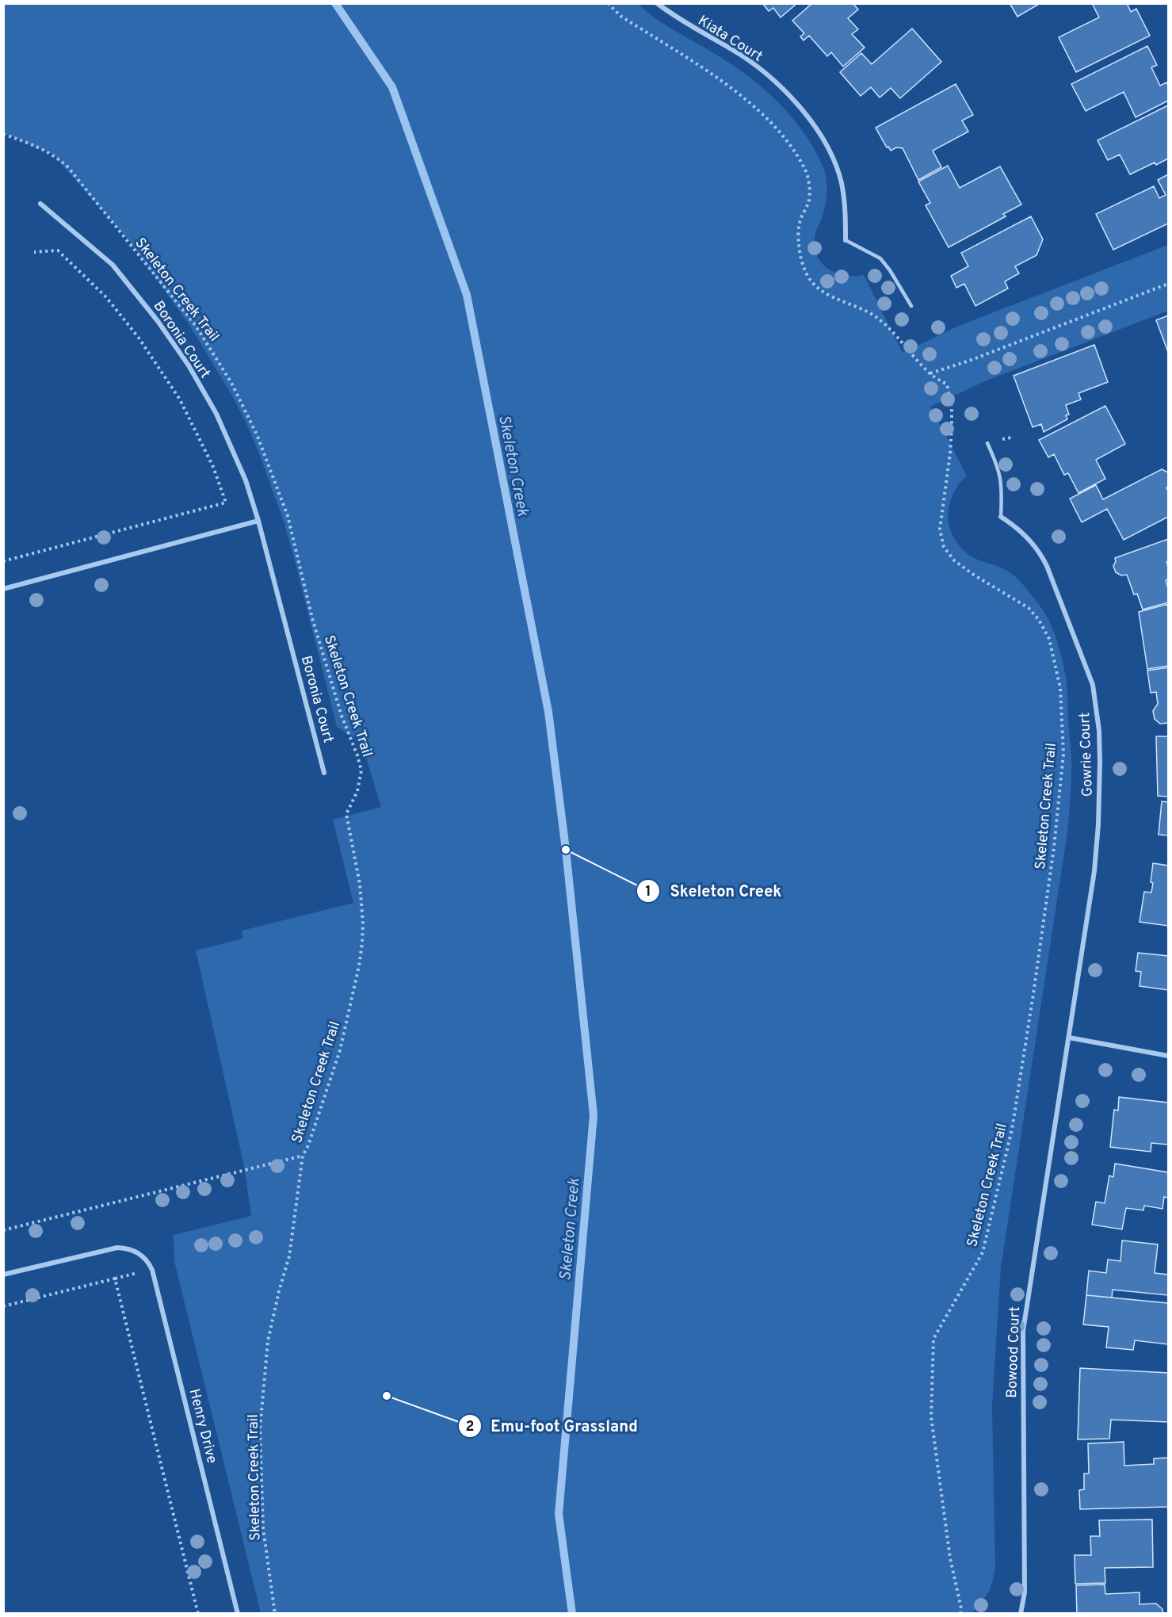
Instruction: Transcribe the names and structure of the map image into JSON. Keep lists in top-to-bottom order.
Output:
{
  "streets": {
    "street": [
      "Kiata Court",
      "Boronia Court",
      "Gowrie Court",
      "Bowood Court",
      "Henry Drive"
    ],
    "path": ["Skeleton Creek Trail"]
  },
  "crossings": [
    ["Gowrie Court", "Bowood Court"]
  ],
  "water": ["Skeleton Creek"],
  "places": ["Skeleton Creek", "Emu-foot Grassland"]
}
